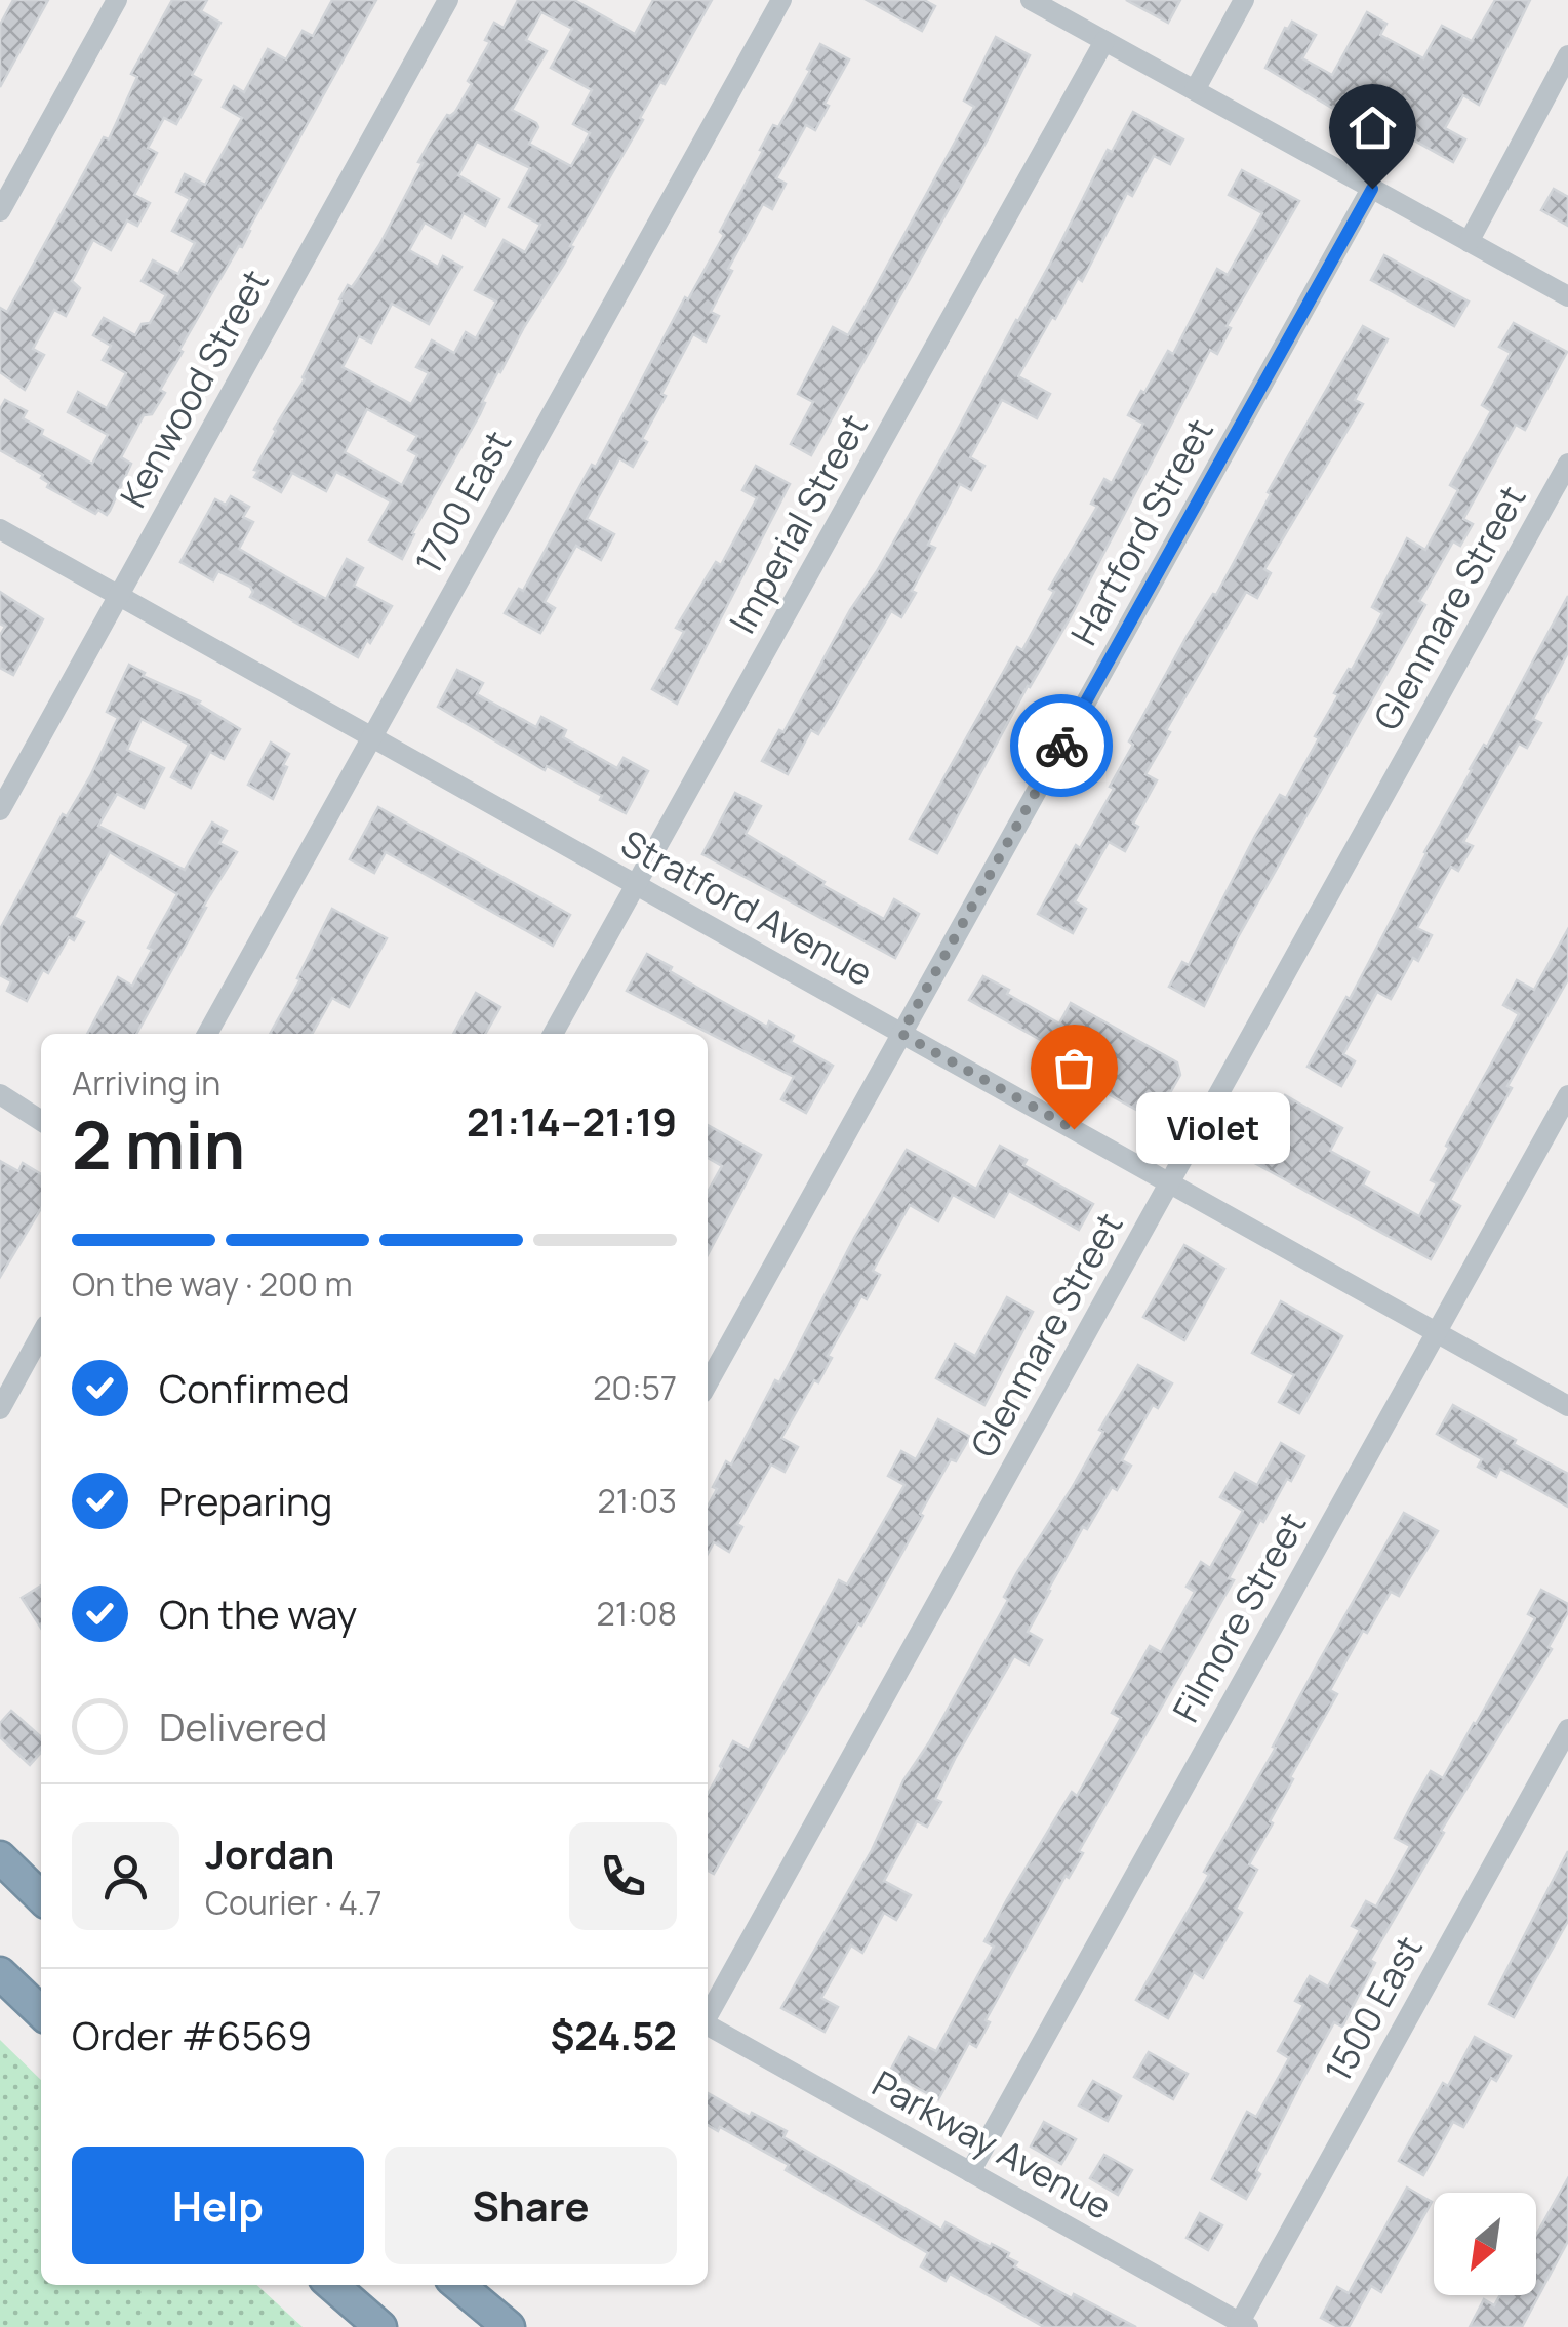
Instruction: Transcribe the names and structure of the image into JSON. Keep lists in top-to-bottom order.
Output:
{
  "streets": {
    "street": [
      "Kenwood Street",
      "1700 East",
      "Imperial Street",
      "Hartford Street",
      "Glenmare Street",
      "Stratford Avenue",
      "Filmore Street",
      "1500 East",
      "Parkway Avenue"
    ]
  },
  "crossings": [
    ["Kenwood Street", "Stratford Avenue"],
    ["1700 East", "Stratford Avenue"],
    ["Imperial Street", "Stratford Avenue"],
    ["Hartford Street", "Stratford Avenue"],
    ["Glenmare Street", "Stratford Avenue"],
    ["Stratford Avenue", "Filmore Street"],
    ["Filmore Street", "Parkway Avenue"],
    ["1500 East", "Parkway Avenue"]
  ],
  "places": ["Violet"],
  "north": "bottom left",
  "page": {
    "heading": ["2 min", "Arriving in", "21:14–21:19"],
    "panel": [
      "Jordan",
      "Courier · 4.7",
      "Order #6569",
      "$24.52"
    ],
    "bubble": "Violet",
    "bar": "On the way · 200 m",
    "list": [
      ["Confirmed", "20:57"],
      ["Preparing", "21:03"],
      ["On the way", "21:08"],
      "Delivered"
    ],
    "buttons": ["Help", "Share"]
  }
}
